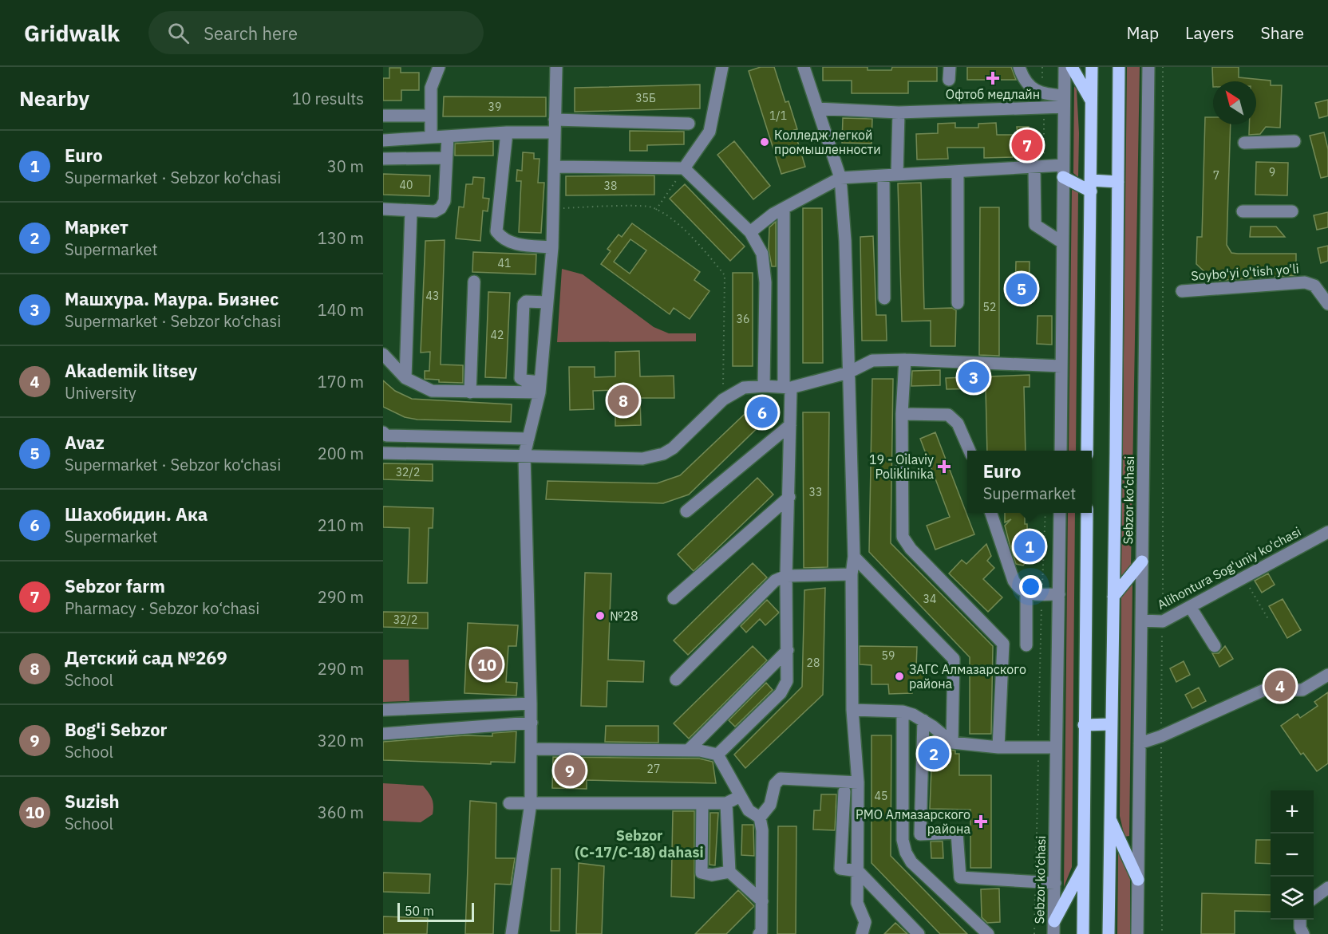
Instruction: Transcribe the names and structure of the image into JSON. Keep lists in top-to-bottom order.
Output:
{
  "streets": {
    "main road": ["Sebzor ko‘chasi"],
    "street": ["Soybo'yi o'tish yo'li", "Alihontura Sog'uniy ko'chasi"]
  },
  "crossings": [
    ["Sebzor ko‘chasi", "Alihontura Sog'uniy ko'chasi"]
  ],
  "districts": ["Sebzor (C-17/C-18) dahasi"],
  "places": {
    "health": ["Офтоб медлайн", "19 - Oilaviy Poliklinika", "РМО Алмазарского района"],
    "other": ["Колледж легкой промышленности", "№28", "ЗАГС Алмазарского района"]
  },
  "house_numbers": [
    "35Б",
    "39",
    "1/1",
    "9",
    "7",
    "40",
    "38",
    "41",
    "43",
    "52",
    "36",
    "42",
    "32/2",
    "33",
    "34",
    "32/2",
    "59",
    "28",
    "27",
    "45"
  ],
  "scale_bar": "50 m",
  "north": "top left",
  "page": {
    "header": "Gridwalk",
    "search": "Search here",
    "nav": ["Map", "Layers", "Share"],
    "heading": ["Nearby", "10 results"],
    "pins": [
      "7",
      "5",
      "3",
      "8",
      "6",
      "1",
      "10",
      "4",
      "2",
      "9"
    ],
    "list": [
      {
        "mark": "1",
        "name": "Euro",
        "note": "Supermarket · Sebzor ko‘chasi",
        "value": "30 m"
      },
      {
        "mark": "2",
        "name": "Маркет",
        "note": "Supermarket",
        "value": "130 m"
      },
      {
        "mark": "3",
        "name": "Машхура. Маура. Бизнес",
        "note": "Supermarket · Sebzor ko‘chasi",
        "value": "140 m"
      },
      {
        "mark": "4",
        "name": "Akademik litsey",
        "note": "University",
        "value": "170 m"
      },
      {
        "mark": "5",
        "name": "Avaz",
        "note": "Supermarket · Sebzor ko‘chasi",
        "value": "200 m"
      },
      {
        "mark": "6",
        "name": "Шахобидин. Ака",
        "note": "Supermarket",
        "value": "210 m"
      },
      {
        "mark": "7",
        "name": "Sebzor farm",
        "note": "Pharmacy · Sebzor ko‘chasi",
        "value": "290 m"
      },
      {
        "mark": "8",
        "name": "Детский сад №269",
        "note": "School",
        "value": "290 m"
      },
      {
        "mark": "9",
        "name": "Bog'i Sebzor",
        "note": "School",
        "value": "320 m"
      },
      {
        "mark": "10",
        "name": "Suzish",
        "note": "School",
        "value": "360 m"
      }
    ],
    "popup": ["Euro", "Supermarket"],
    "map_buttons": ["+", "−"],
    "scale": "50 m"
  }
}
